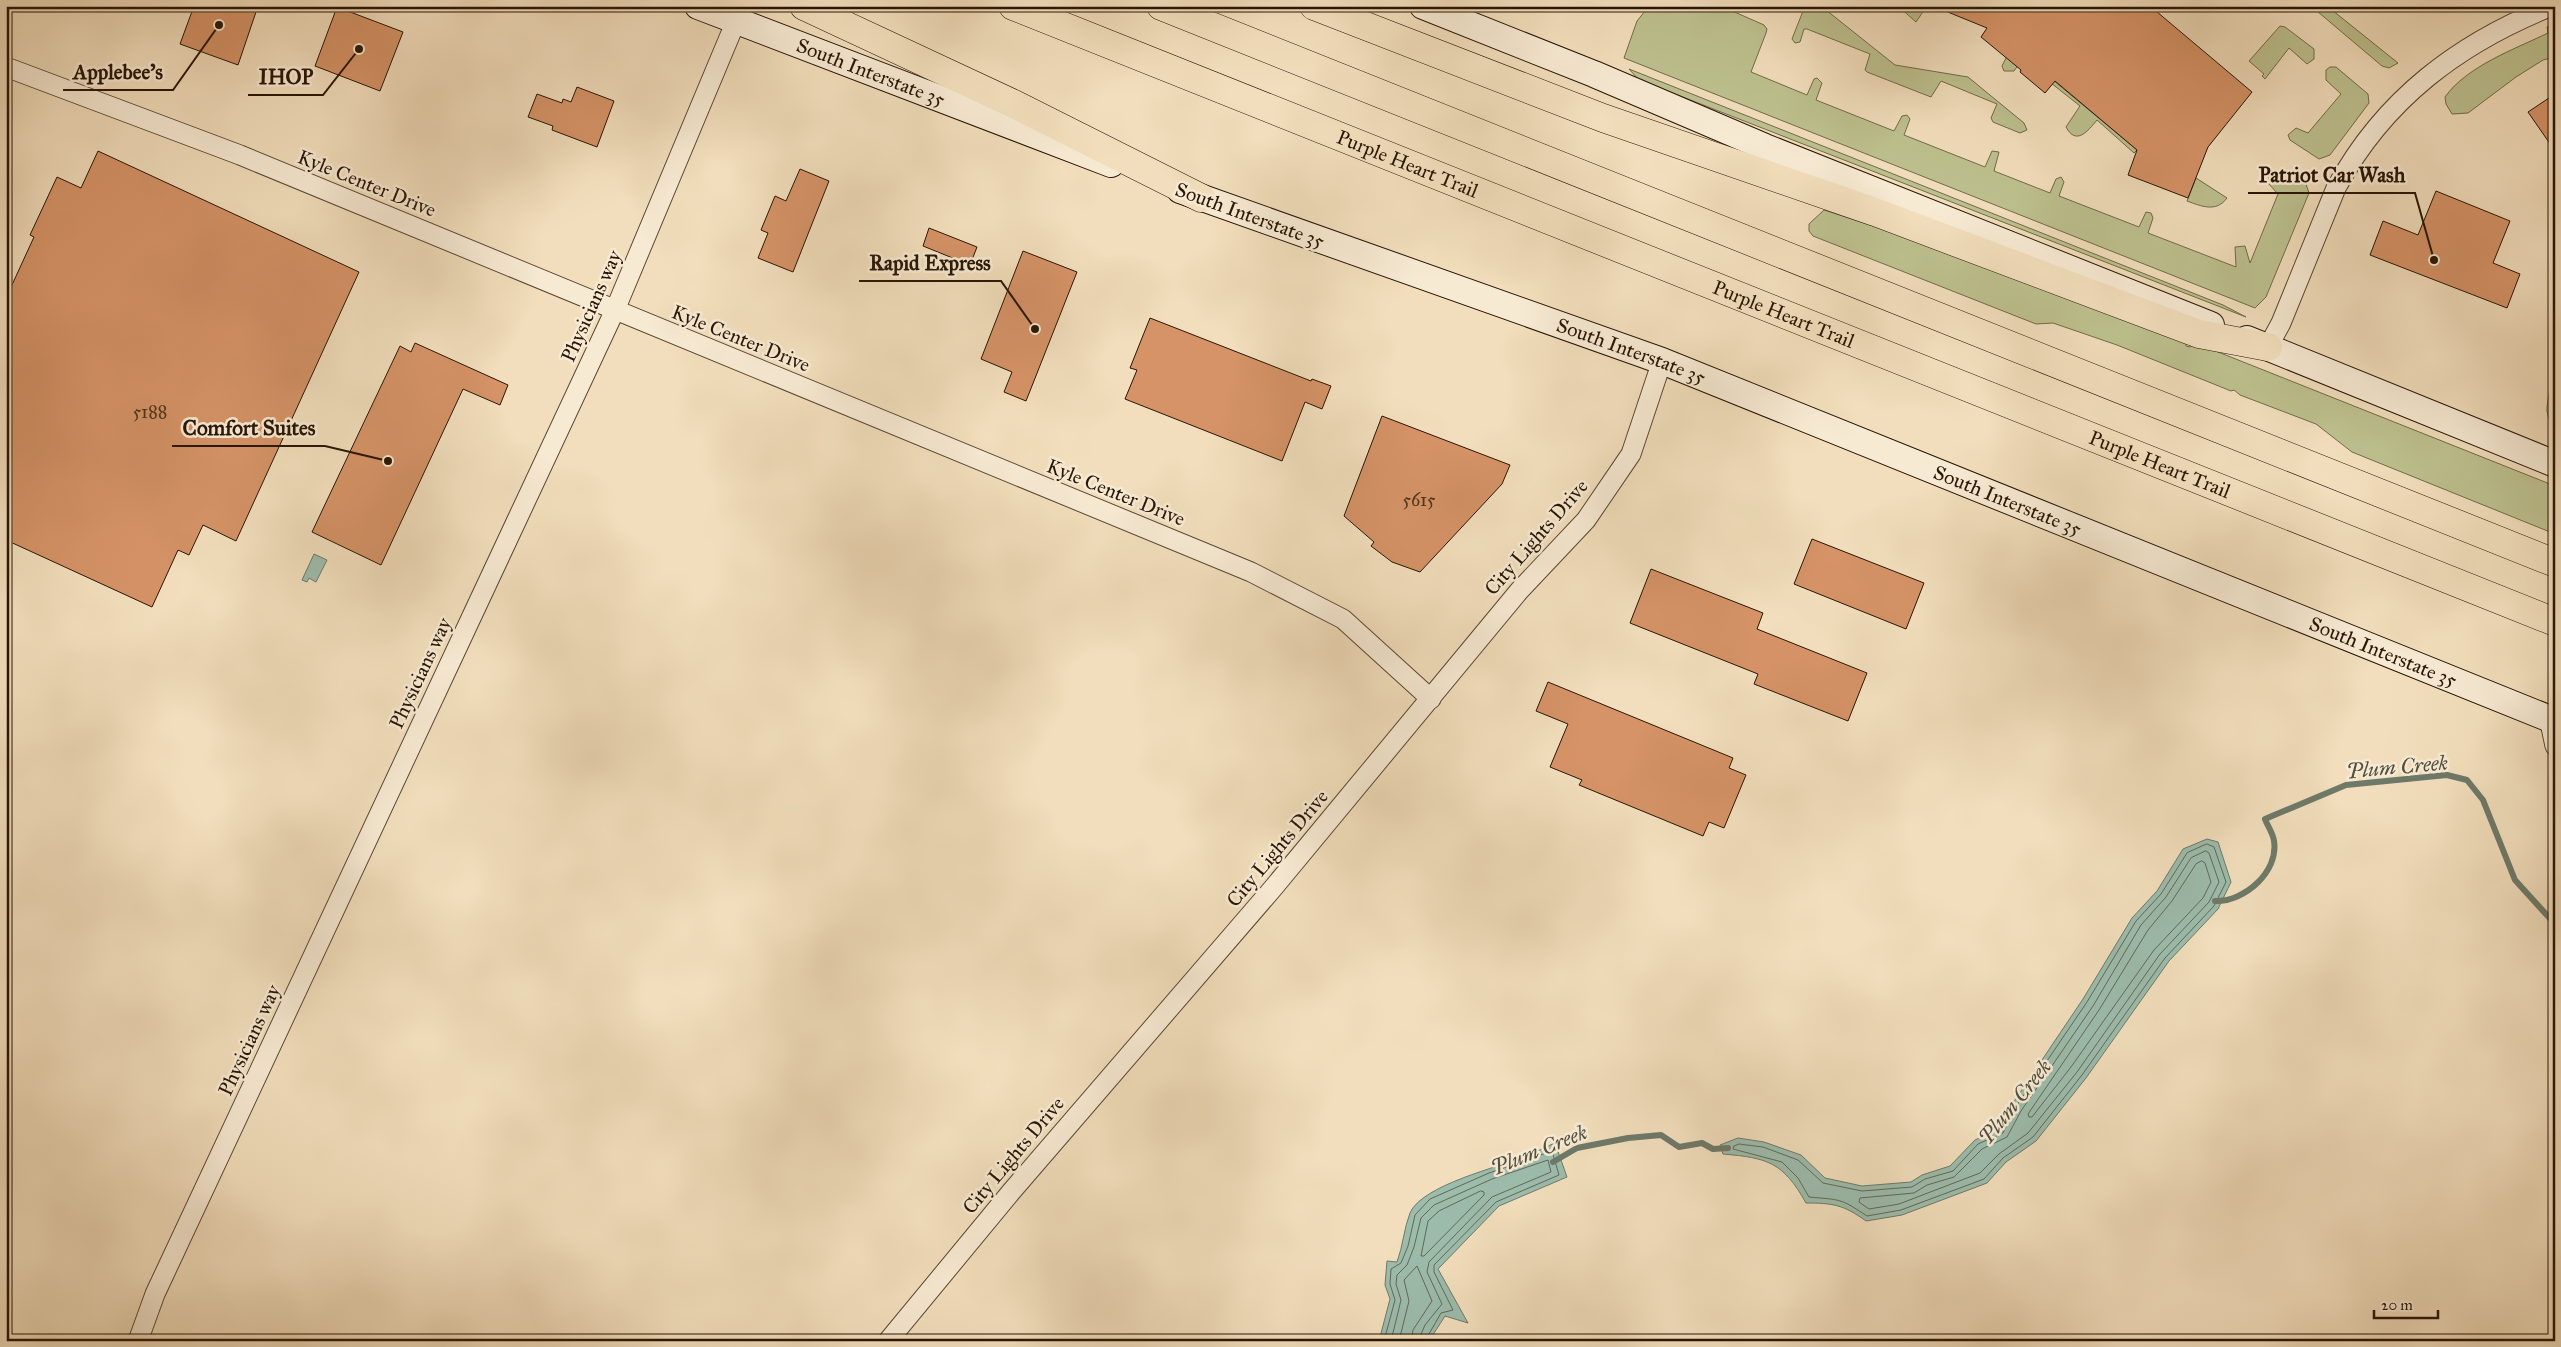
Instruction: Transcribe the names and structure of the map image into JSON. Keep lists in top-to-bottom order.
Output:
{
  "streets": {
    "highway": ["Purple Heart Trail"],
    "main road": ["South Interstate 35"],
    "street": ["Kyle Center Drive", "Physicians way", "City Lights Drive"]
  },
  "crossings": [
    ["South Interstate 35", "Physicians way"],
    ["South Interstate 35", "City Lights Drive"],
    ["Kyle Center Drive", "Physicians way"],
    ["Kyle Center Drive", "City Lights Drive"]
  ],
  "water": ["Plum Creek"],
  "places": [
    "Applebee's",
    "IHOP",
    "Patriot Car Wash",
    "Rapid Express",
    "Comfort Suites"
  ],
  "house_numbers": ["5188", "5615"],
  "scale_bar": "20 m"
}
